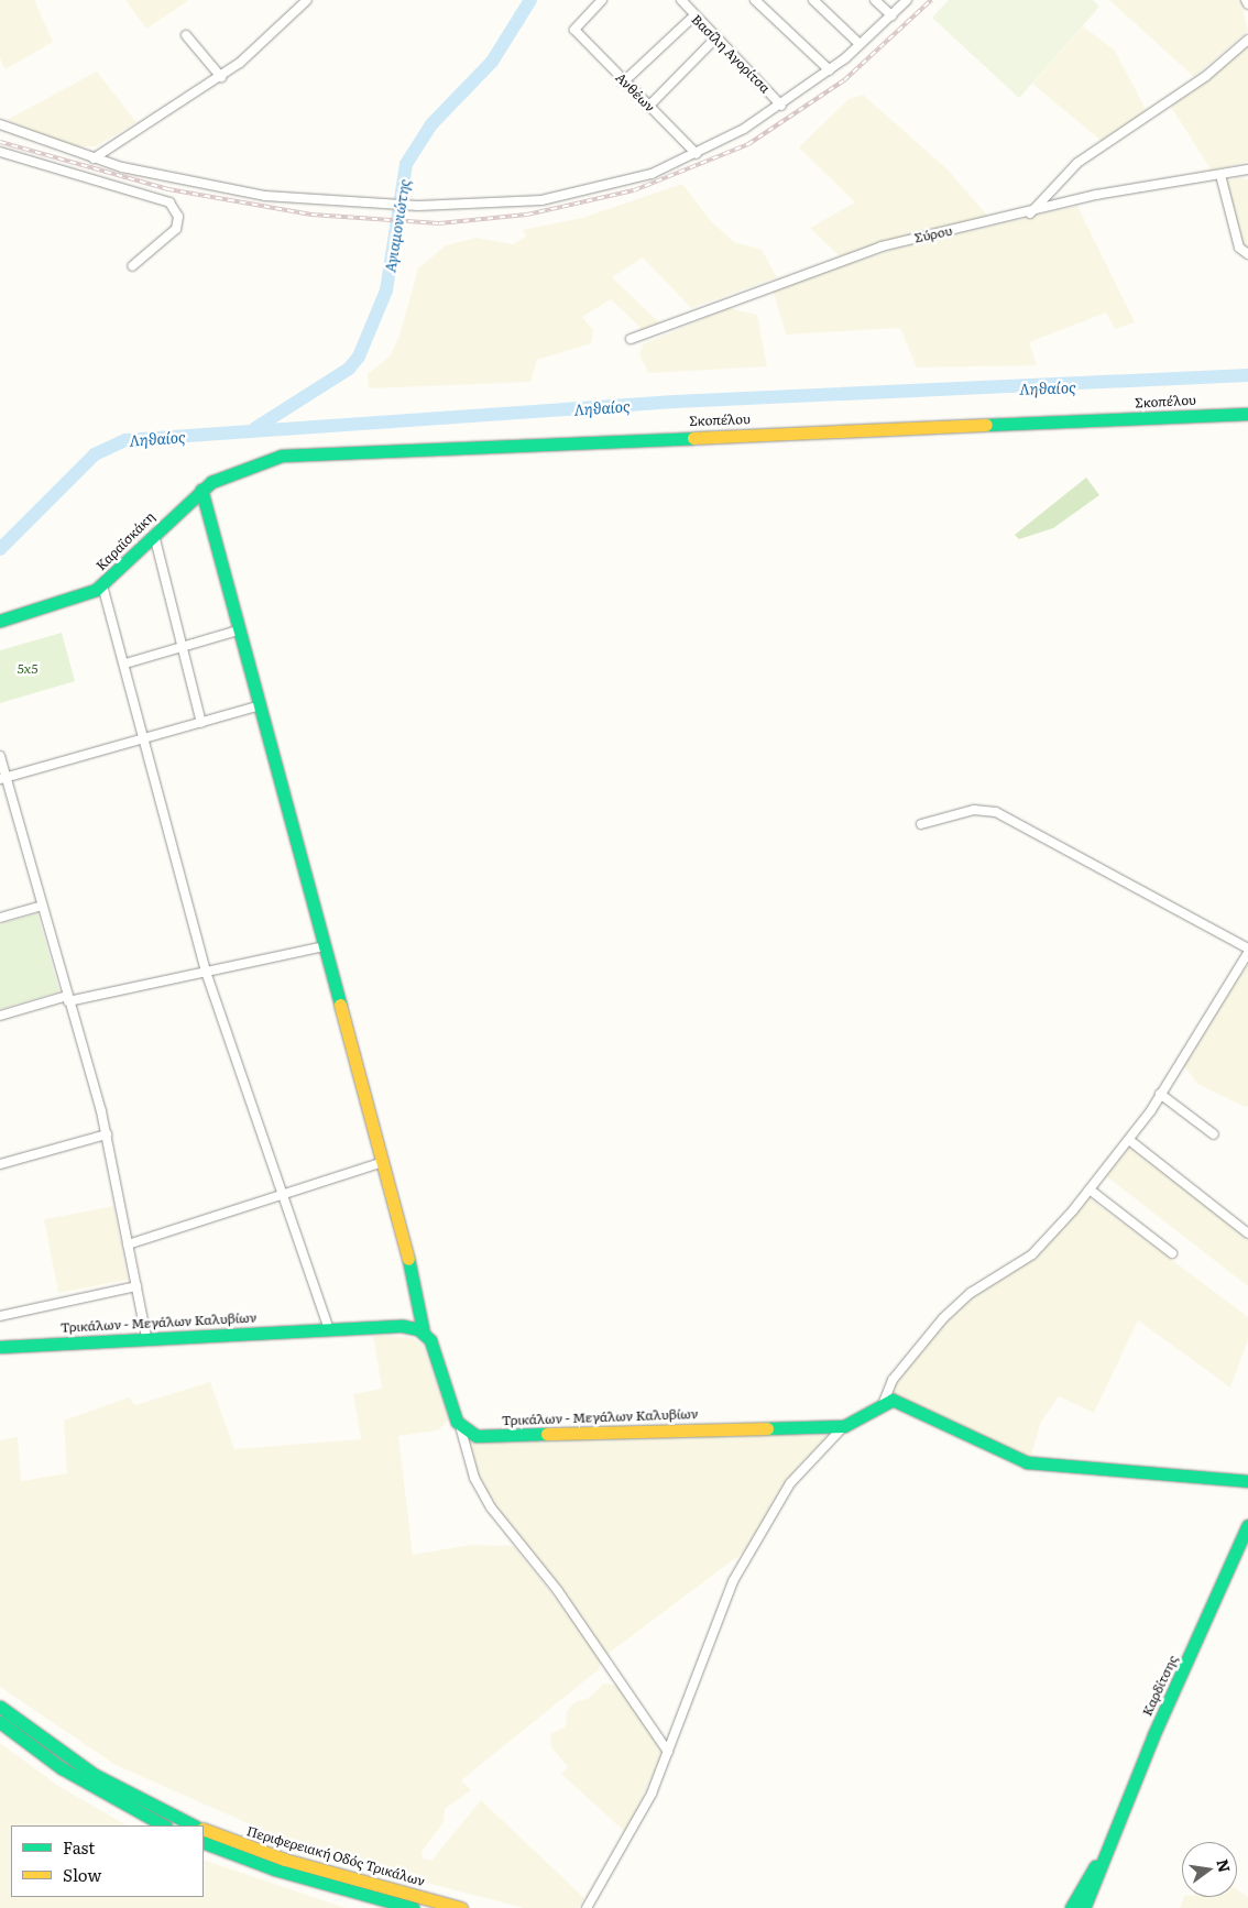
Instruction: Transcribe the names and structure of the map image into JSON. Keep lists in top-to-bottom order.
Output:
{
  "streets": {
    "main road": [
      "Σκοπέλου",
      "Καραϊσκάκη",
      "Τρικάλων - Μεγάλων Καλυβίων",
      "Καρδίτσης",
      "Περιφερειακή Οδός Τρικάλων"
    ],
    "street": ["Βασίλη Αγορίτσα", "Ανθέων", "Σύρου"]
  },
  "crossings": [
    ["Σκοπέλου", "Καραϊσκάκη"]
  ],
  "water": ["Αγιαμονιώτης", "Ληθαίος"],
  "parks": ["5x5"],
  "legend": ["Fast", "Slow"],
  "north": "right"
}
